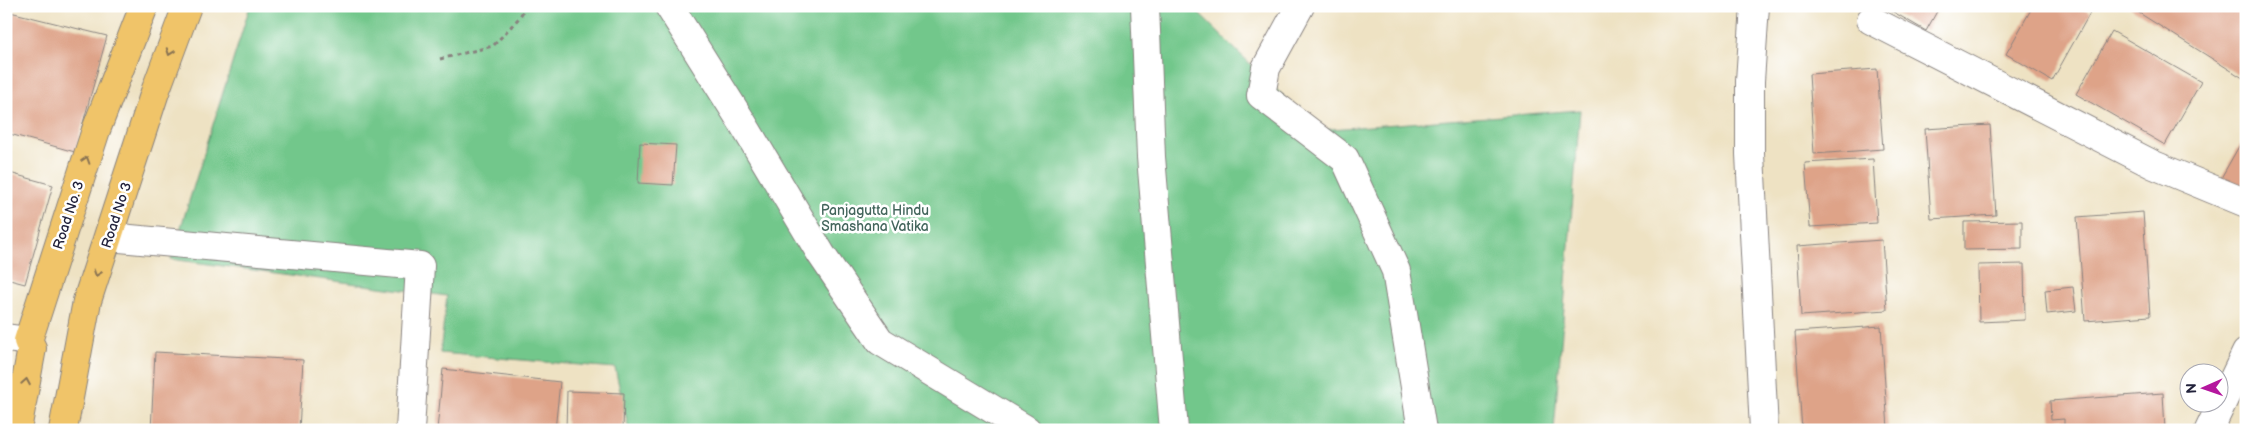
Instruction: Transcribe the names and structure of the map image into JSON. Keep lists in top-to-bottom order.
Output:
{
  "streets": {
    "main road": ["Road No. 3", "Road No 3"]
  },
  "one_way": ["Road No. 3", "Road No 3"],
  "parks": ["Panjagutta Hindu Smashana Vatika"],
  "north": "left"
}
